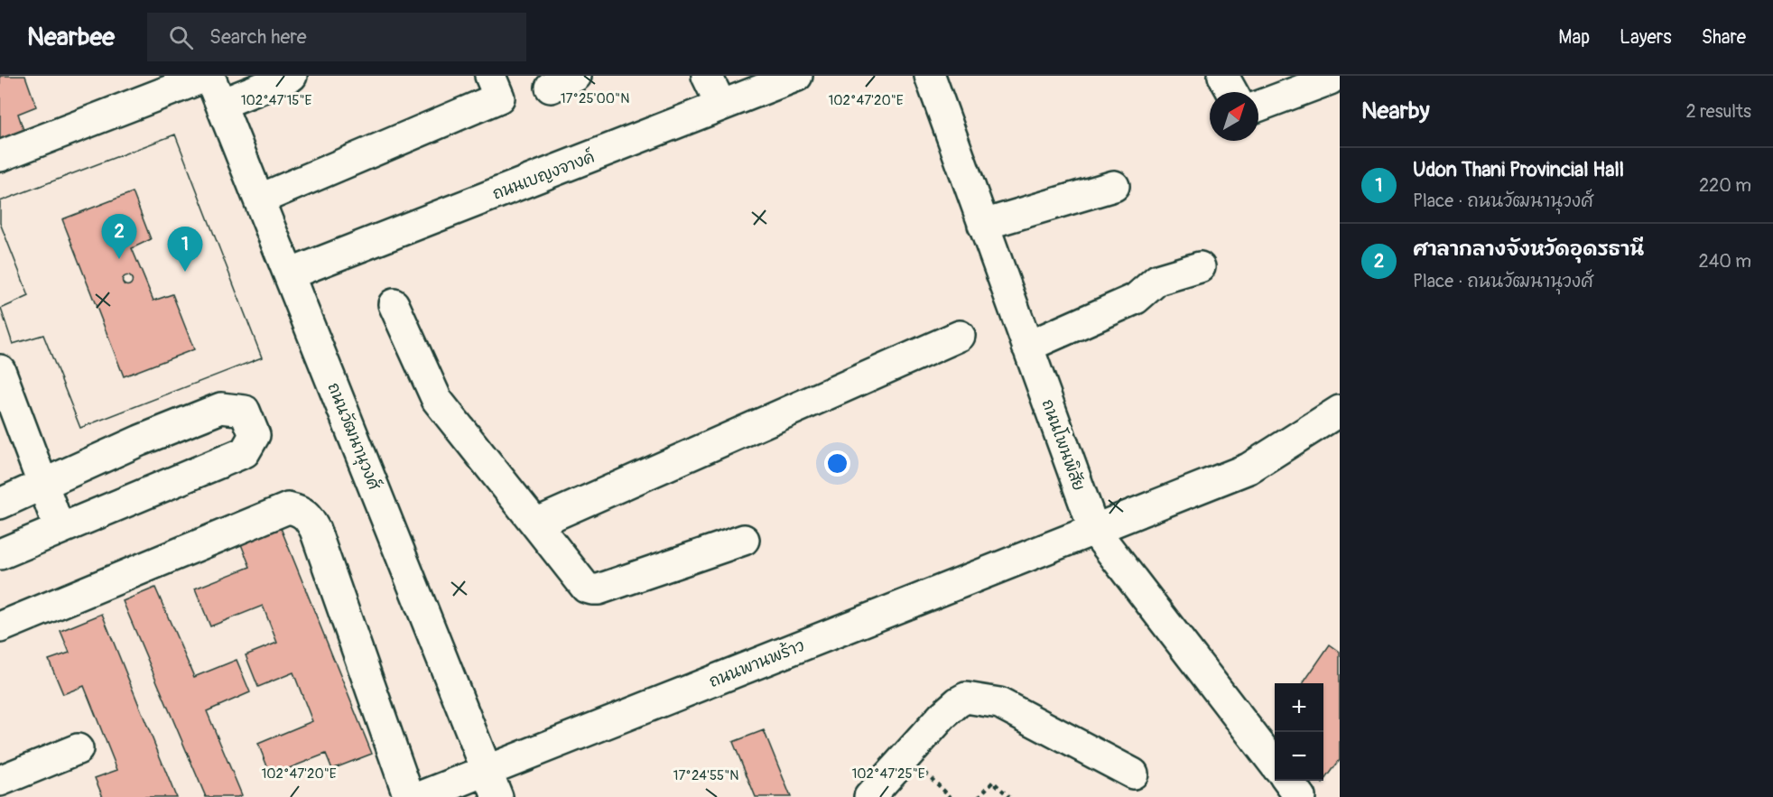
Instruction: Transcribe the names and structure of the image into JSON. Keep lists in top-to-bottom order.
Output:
{
  "streets": {
    "street": [
      "ถนนเบญงจางค์",
      "ถนนวัฒนานุวงศ์",
      "ถนนโพนพิสัย",
      "ถนนพานพร้าว"
    ]
  },
  "crossings": [
    ["ถนนเบญงจางค์", "ถนนวัฒนานุวงศ์"],
    ["ถนนวัฒนานุวงศ์", "ถนนพานพร้าว"],
    ["ถนนโพนพิสัย", "ถนนพานพร้าว"]
  ],
  "north": "top right",
  "page": {
    "header": "Nearbee",
    "search": "Search here",
    "nav": ["Map", "Layers", "Share"],
    "heading": ["Nearby", "2 results"],
    "list": [
      {
        "mark": "1",
        "name": "Udon Thani Provincial Hall",
        "note": "Place · ถนนวัฒนานุวงศ์",
        "value": "220 m"
      },
      {
        "mark": "2",
        "name": "ศาลากลางจังหวัดอุดรธานี",
        "note": "Place · ถนนวัฒนานุวงศ์",
        "value": "240 m"
      }
    ],
    "pins": ["2", "1"],
    "map_buttons": ["+", "−"]
  },
  "coordinates": [
    "17°25'00\"N",
    "102°47'15\"E",
    "102°47'20\"E",
    "102°47'25\"E",
    "17°24'55\"N"
  ]
}
